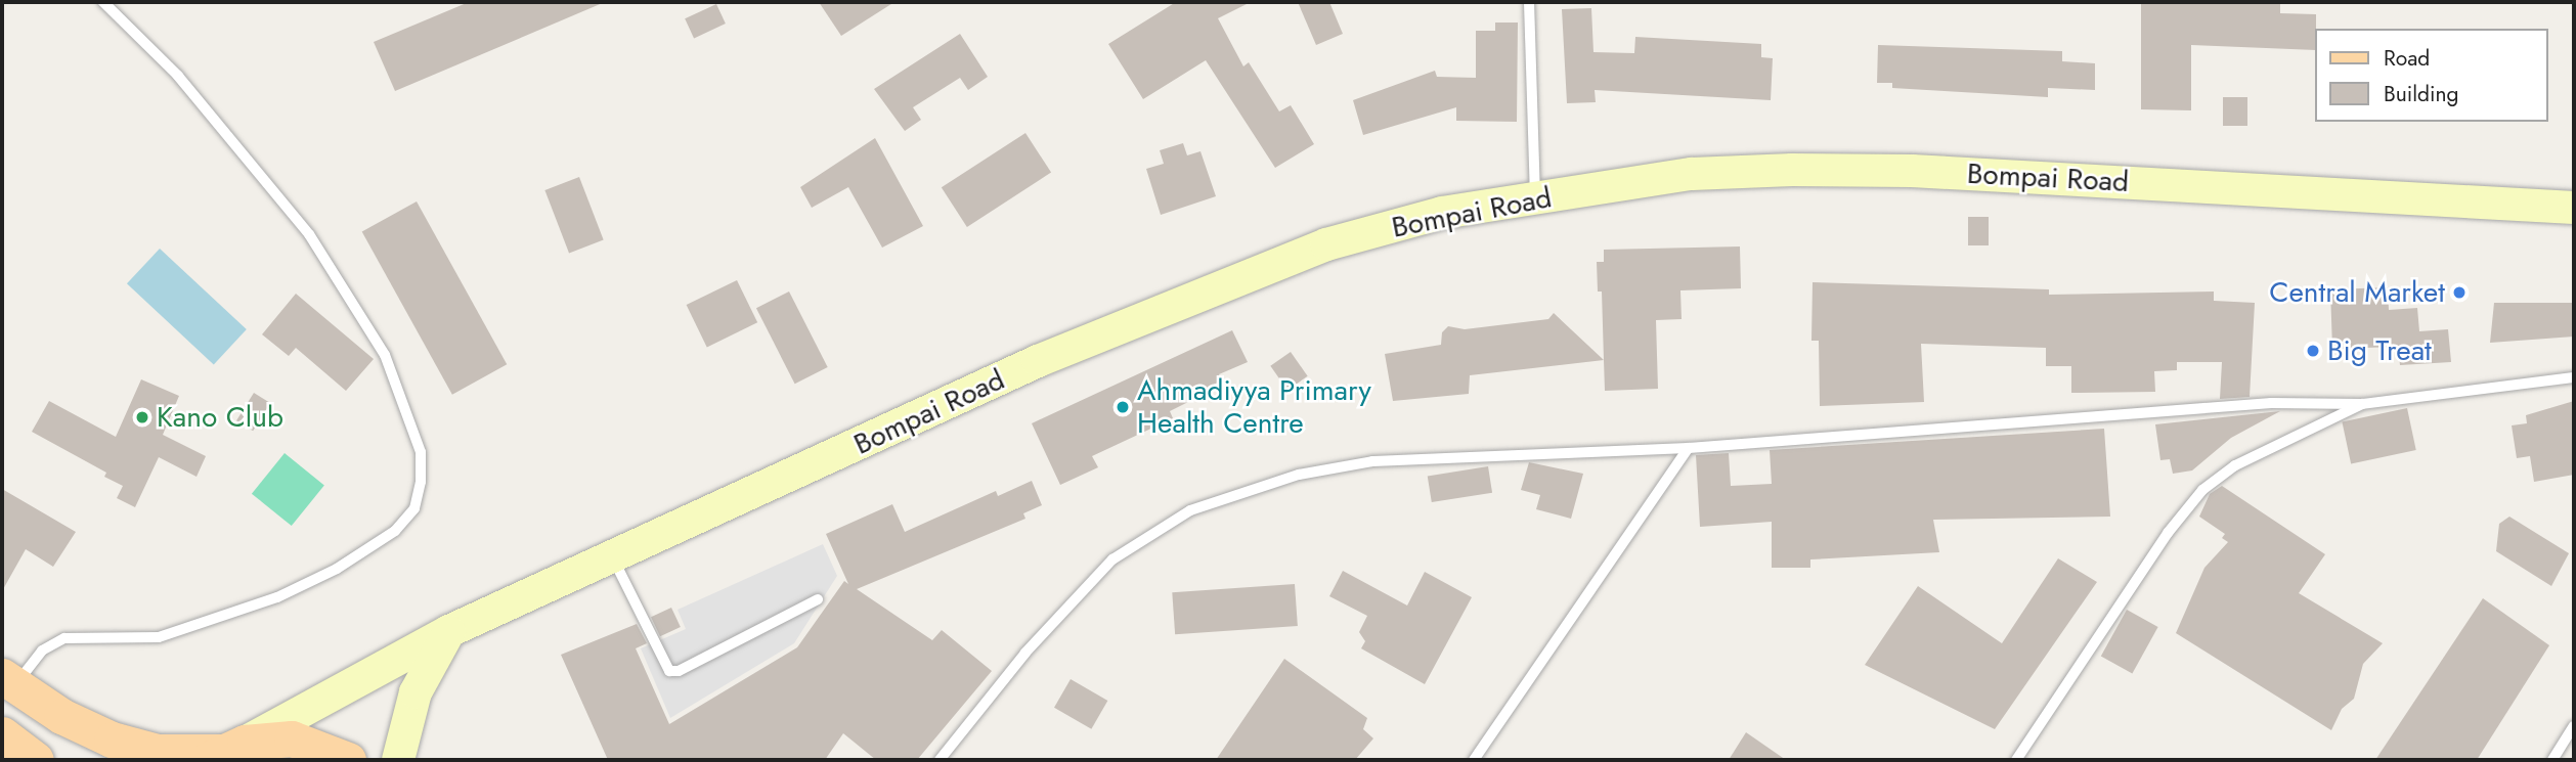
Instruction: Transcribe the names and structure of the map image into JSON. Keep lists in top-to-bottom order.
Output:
{
  "streets": {
    "main road": ["Bompai Road"]
  },
  "places": [
    "Central Market",
    "Big Treat",
    "Ahmadiyya Primary Health Centre",
    "Kano Club"
  ],
  "legend": ["Road", "Building"]
}
